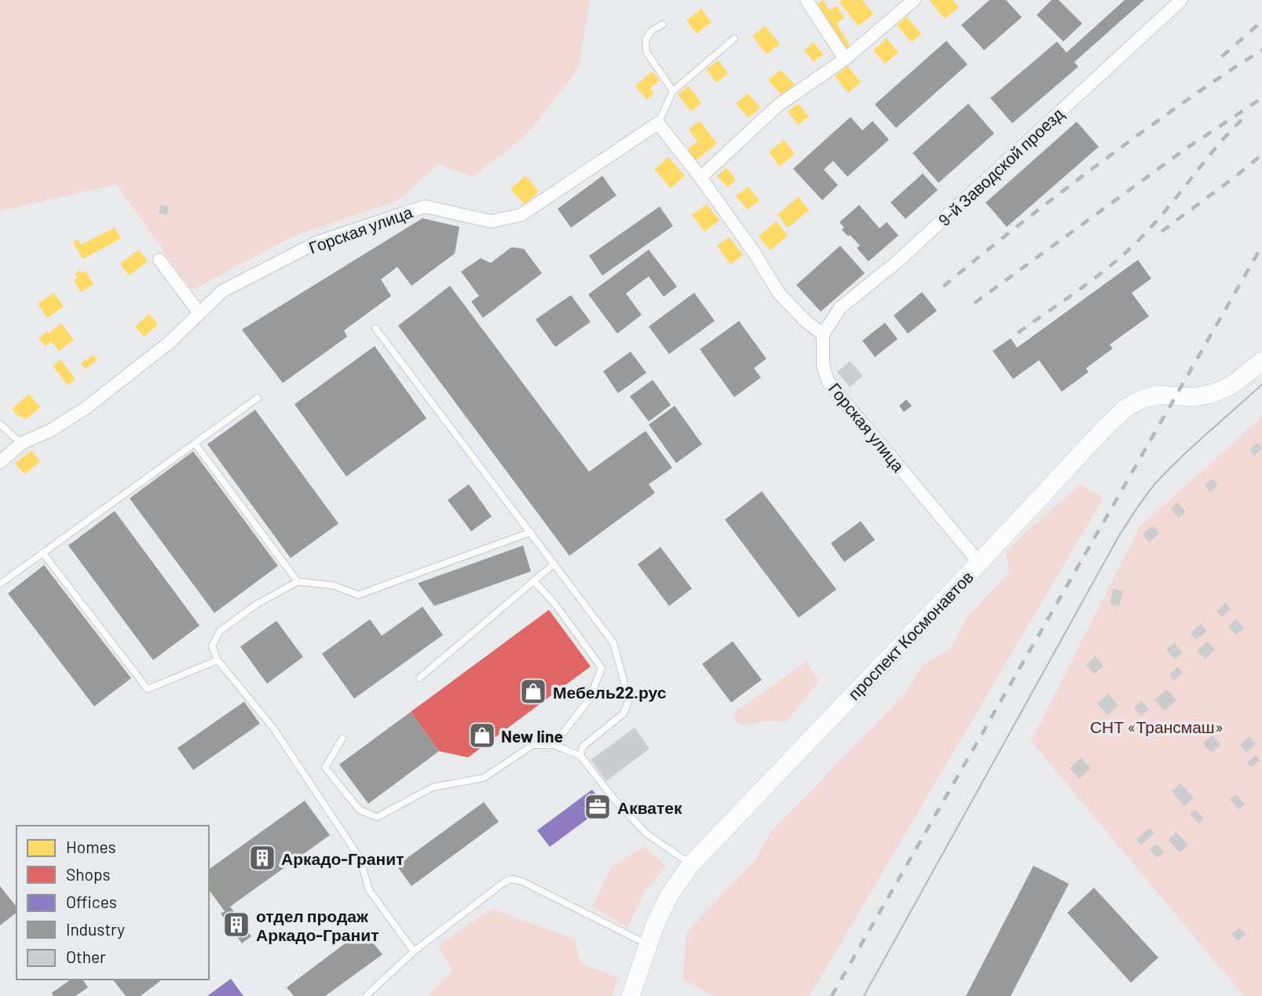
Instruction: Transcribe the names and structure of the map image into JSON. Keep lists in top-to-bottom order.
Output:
{
  "streets": {
    "main road": ["проспект Космонавтов"],
    "street": ["9-й Заводской проезд", "Горская улица"]
  },
  "crossings": [
    ["9-й Заводской проезд", "Горская улица"],
    ["Горская улица", "проспект Космонавтов"]
  ],
  "parks": ["СНТ «Трансмаш»"],
  "places": {
    "shop": ["Мебель22.рус", "New line"],
    "office": ["Акватек"],
    "building": ["Аркадо-Гранит", "отдел продаж Аркадо-Гранит"]
  },
  "legend": [
    "Homes",
    "Shops",
    "Offices",
    "Industry",
    "Other"
  ]
}
